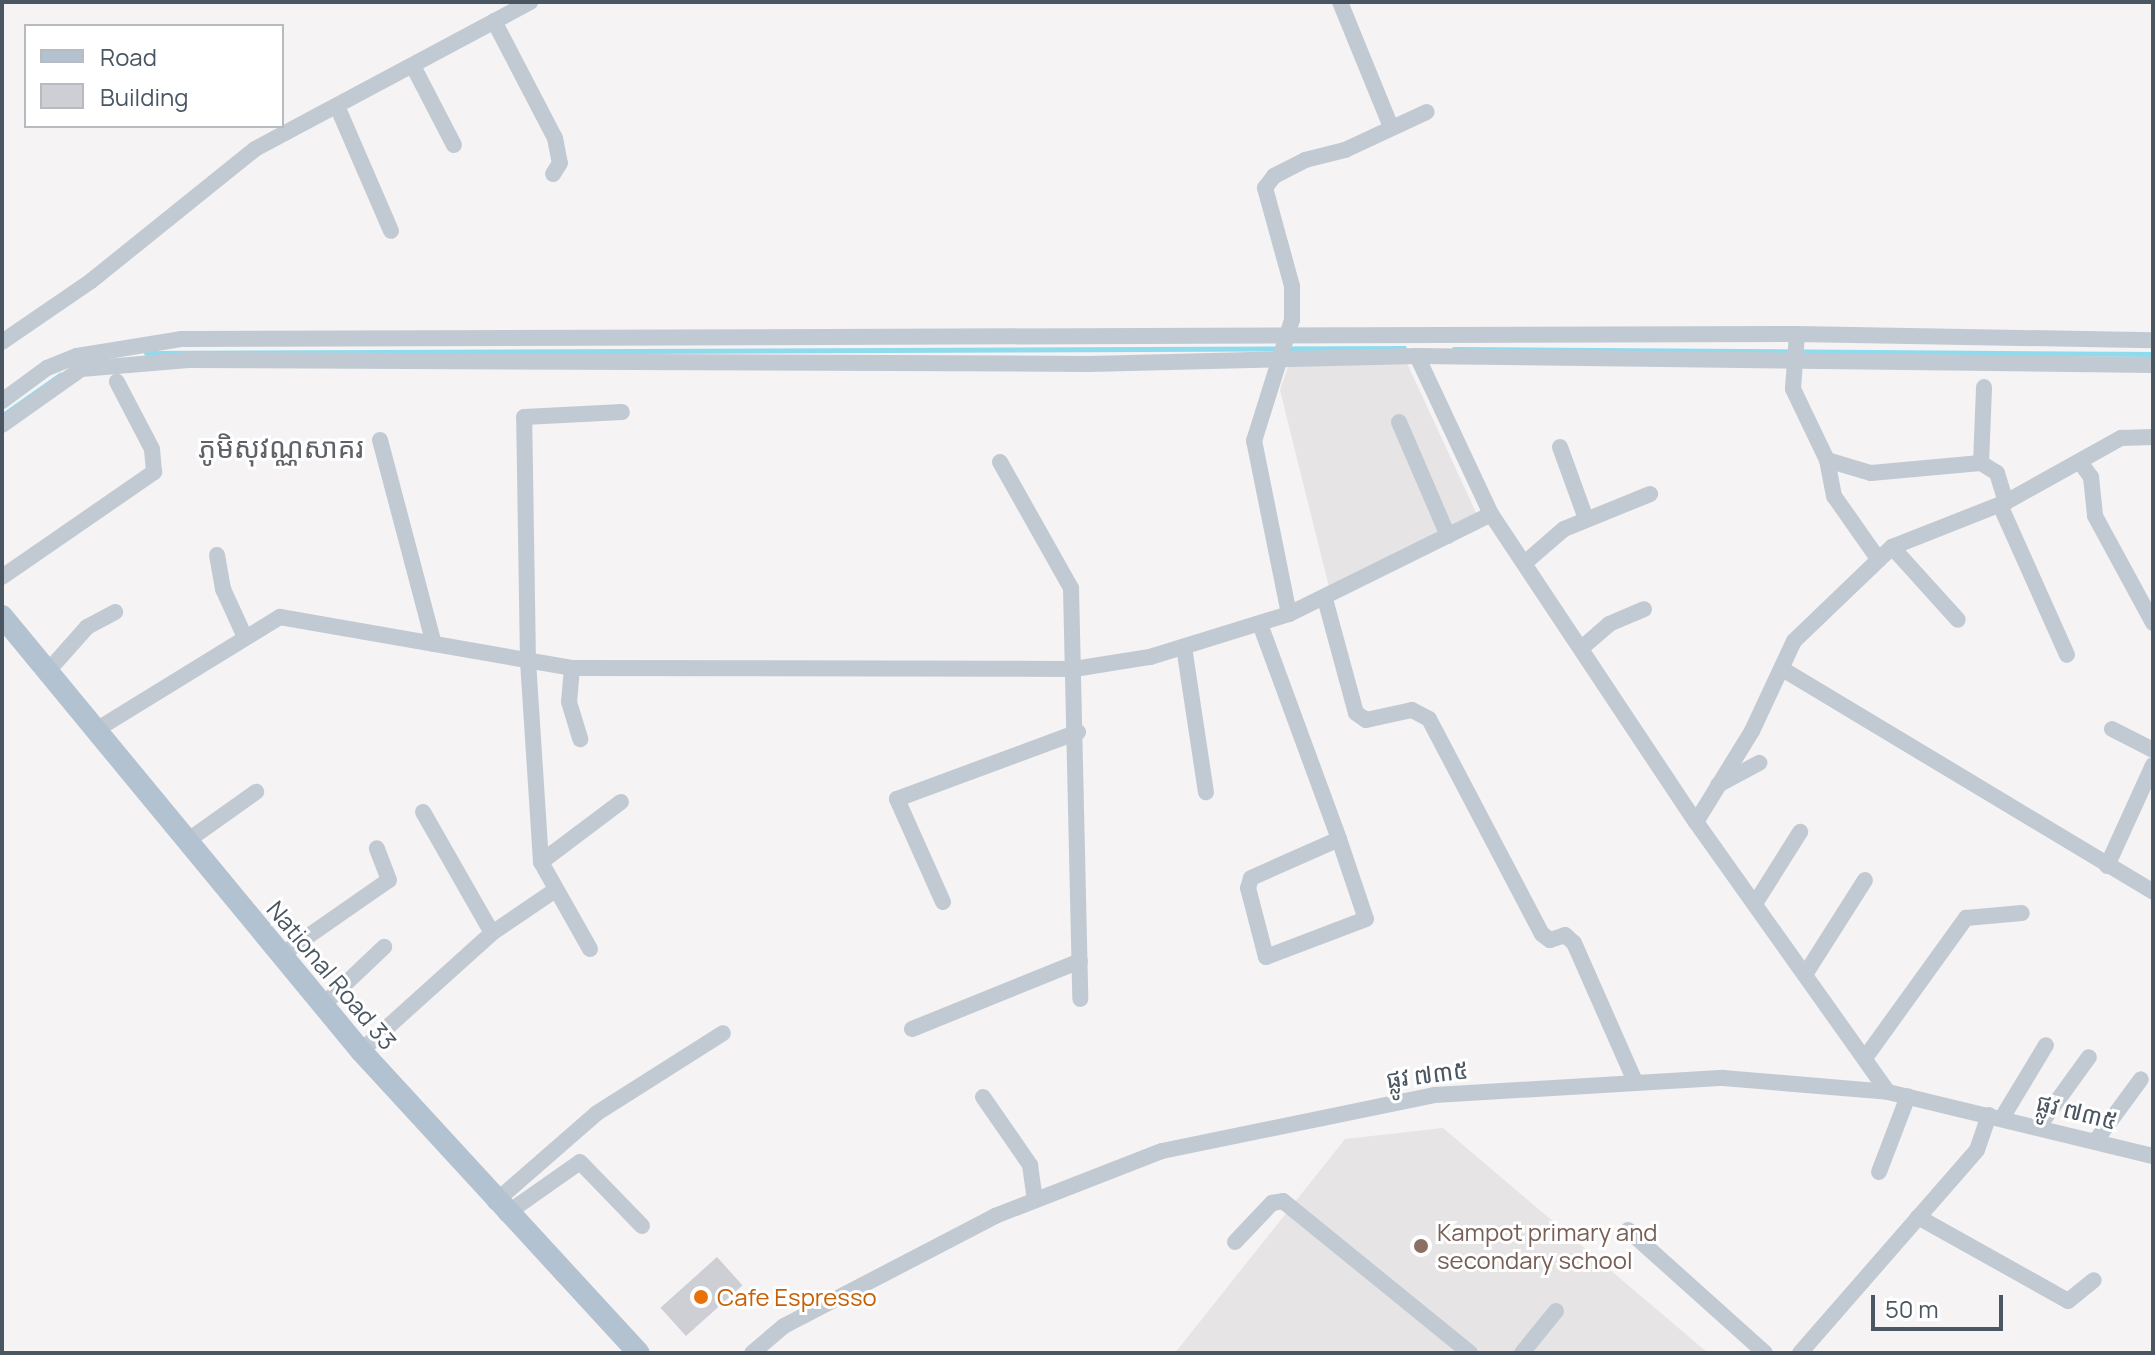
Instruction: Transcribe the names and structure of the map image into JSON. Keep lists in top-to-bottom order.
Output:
{
  "streets": {
    "main road": ["National Road 33"],
    "street": ["ផ្លូវ ៧៣៥"]
  },
  "districts": ["ភូមិសុវណ្ណសាគរ"],
  "places": ["Kampot primary and secondary school", "Cafe Espresso"],
  "legend": ["Road", "Building"],
  "scale_bar": "50 m"
}
